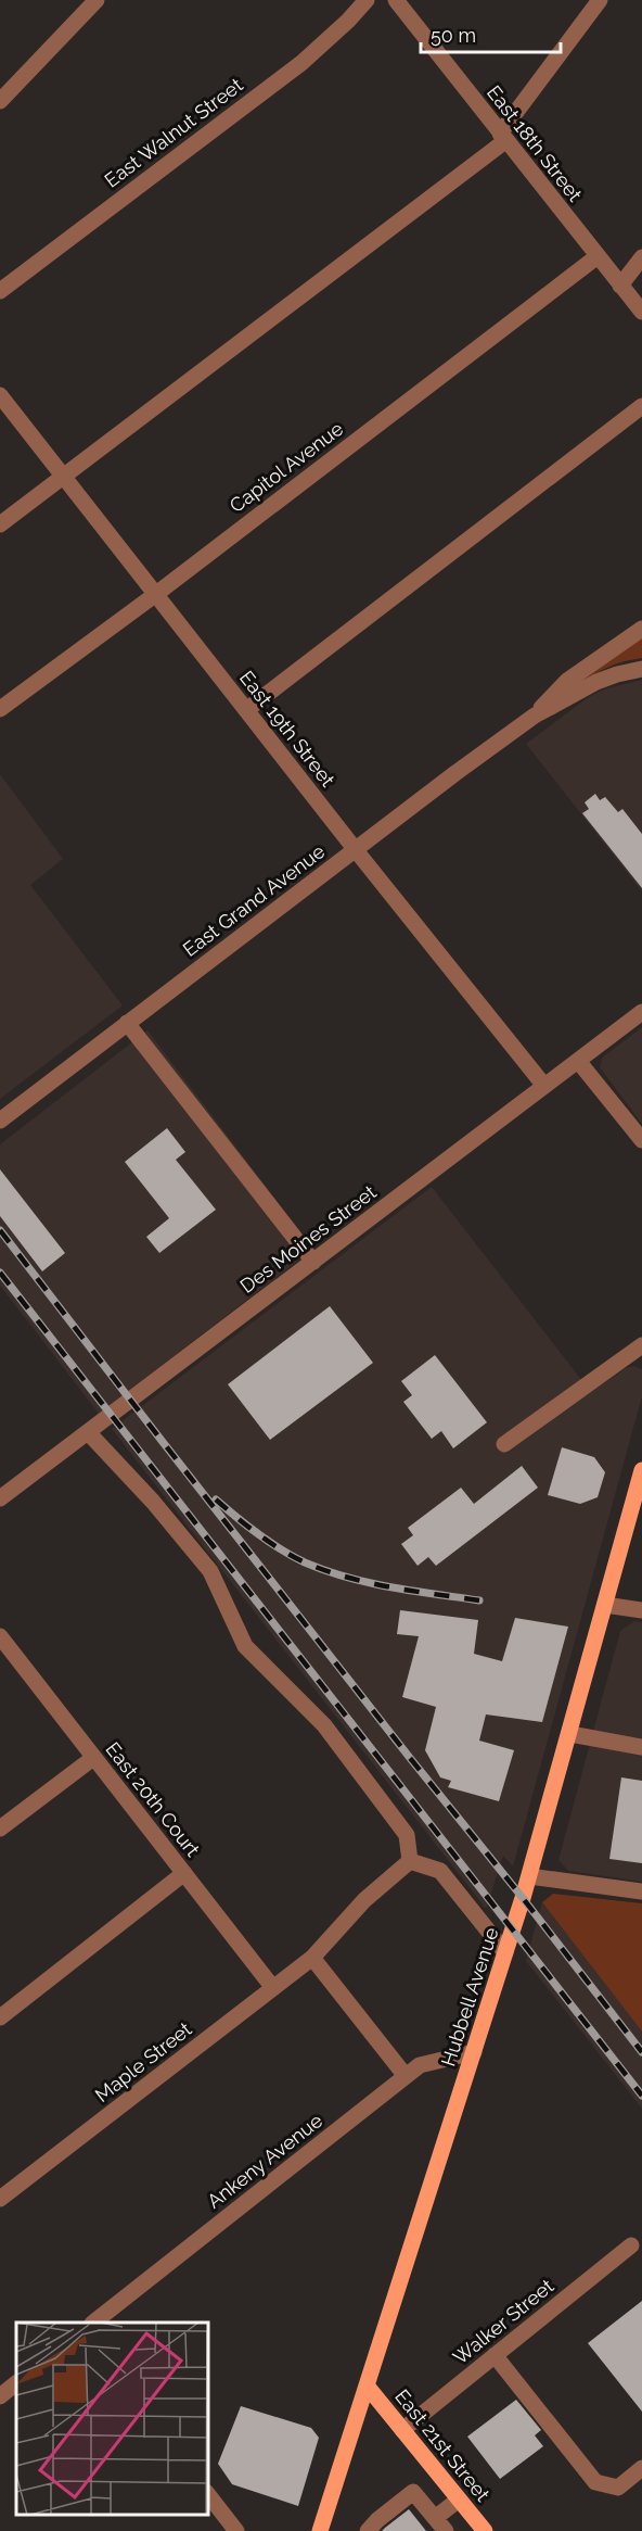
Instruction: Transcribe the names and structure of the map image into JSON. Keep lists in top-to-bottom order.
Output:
{
  "streets": {
    "main road": ["Hubbell Avenue", "East 21st Street"],
    "street": [
      "East Walnut Street",
      "East 18th Street",
      "Capitol Avenue",
      "East 19th Street",
      "East Grand Avenue",
      "Des Moines Street",
      "East 20th Court",
      "Maple Street",
      "Ankeny Avenue",
      "Walker Street"
    ]
  },
  "crossings": [
    ["East 18th Street", "Capitol Avenue"],
    ["Capitol Avenue", "East 19th Street"],
    ["East 19th Street", "East Grand Avenue"],
    ["East 19th Street", "Des Moines Street"],
    ["East 20th Court", "Maple Street"],
    ["Hubbell Avenue", "Ankeny Avenue"],
    ["Hubbell Avenue", "East 21st Street"],
    ["Walker Street", "East 21st Street"]
  ],
  "scale_bar": "50 m"
}
